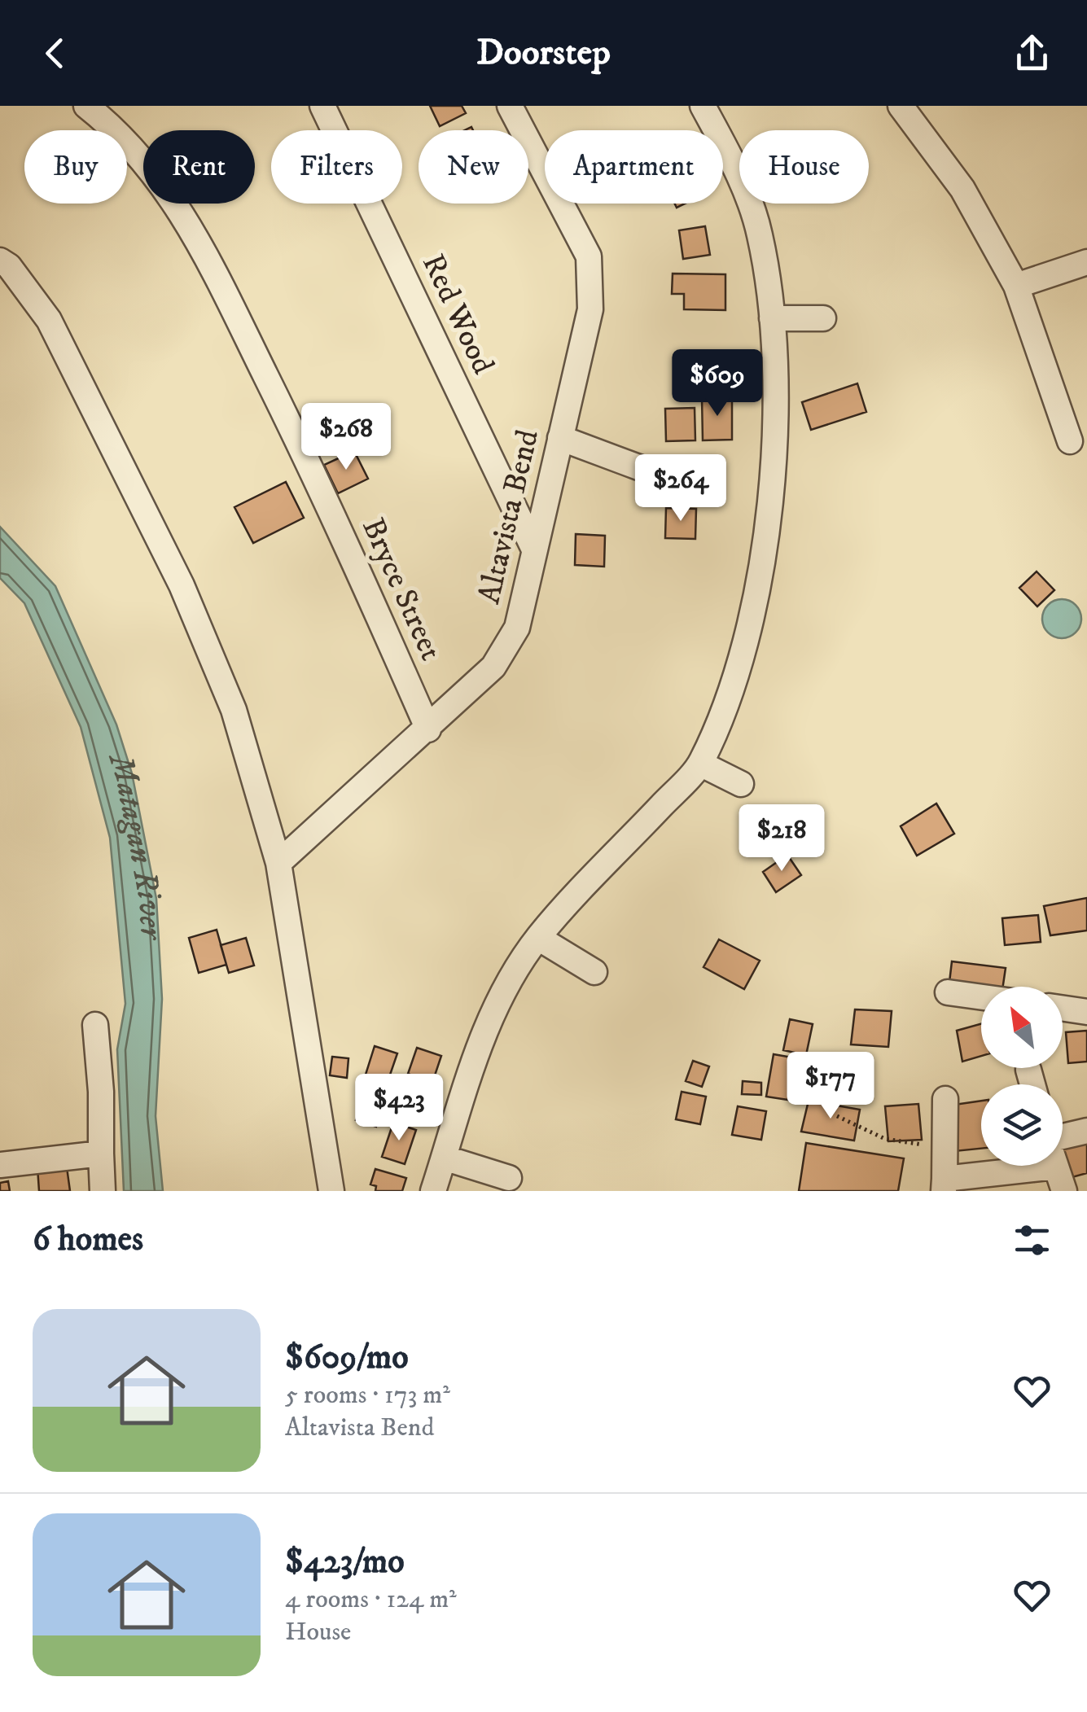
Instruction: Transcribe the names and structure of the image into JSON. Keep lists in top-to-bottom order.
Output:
{
  "streets": {
    "street": ["Red Wood", "Altavista Bend", "Bryce Street"]
  },
  "crossings": [
    ["Red Wood", "Altavista Bend"],
    ["Altavista Bend", "Bryce Street"]
  ],
  "water": ["Matagan River"],
  "north": "top left",
  "page": {
    "header": "Doorstep",
    "chip": [
      "Buy",
      "Rent",
      "Filters",
      "New",
      "Apartment",
      "House"
    ],
    "price": [
      "$609",
      "$268",
      "$264",
      "$218",
      "$177",
      "$423"
    ],
    "heading": "6 homes",
    "list": [
      {
        "name": "$609/mo",
        "note": "5 rooms · 173 m² · Altavista Bend"
      },
      {
        "name": "$423/mo",
        "note": "4 rooms · 124 m² · House"
      }
    ]
  }
}
